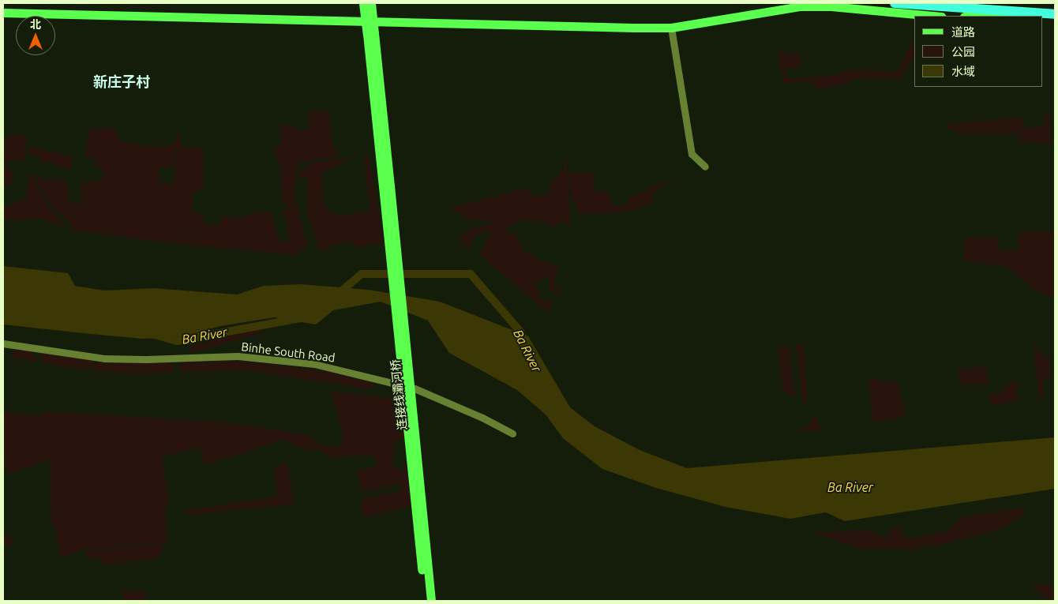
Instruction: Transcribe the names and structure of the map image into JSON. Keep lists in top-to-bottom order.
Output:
{
  "streets": {
    "main road": ["连接线灞河桥"],
    "street": ["Binhe South Road"]
  },
  "districts": ["新庄子村"],
  "water": ["Ba River"],
  "legend": ["道路", "公园", "水域"],
  "north": "top"
}
